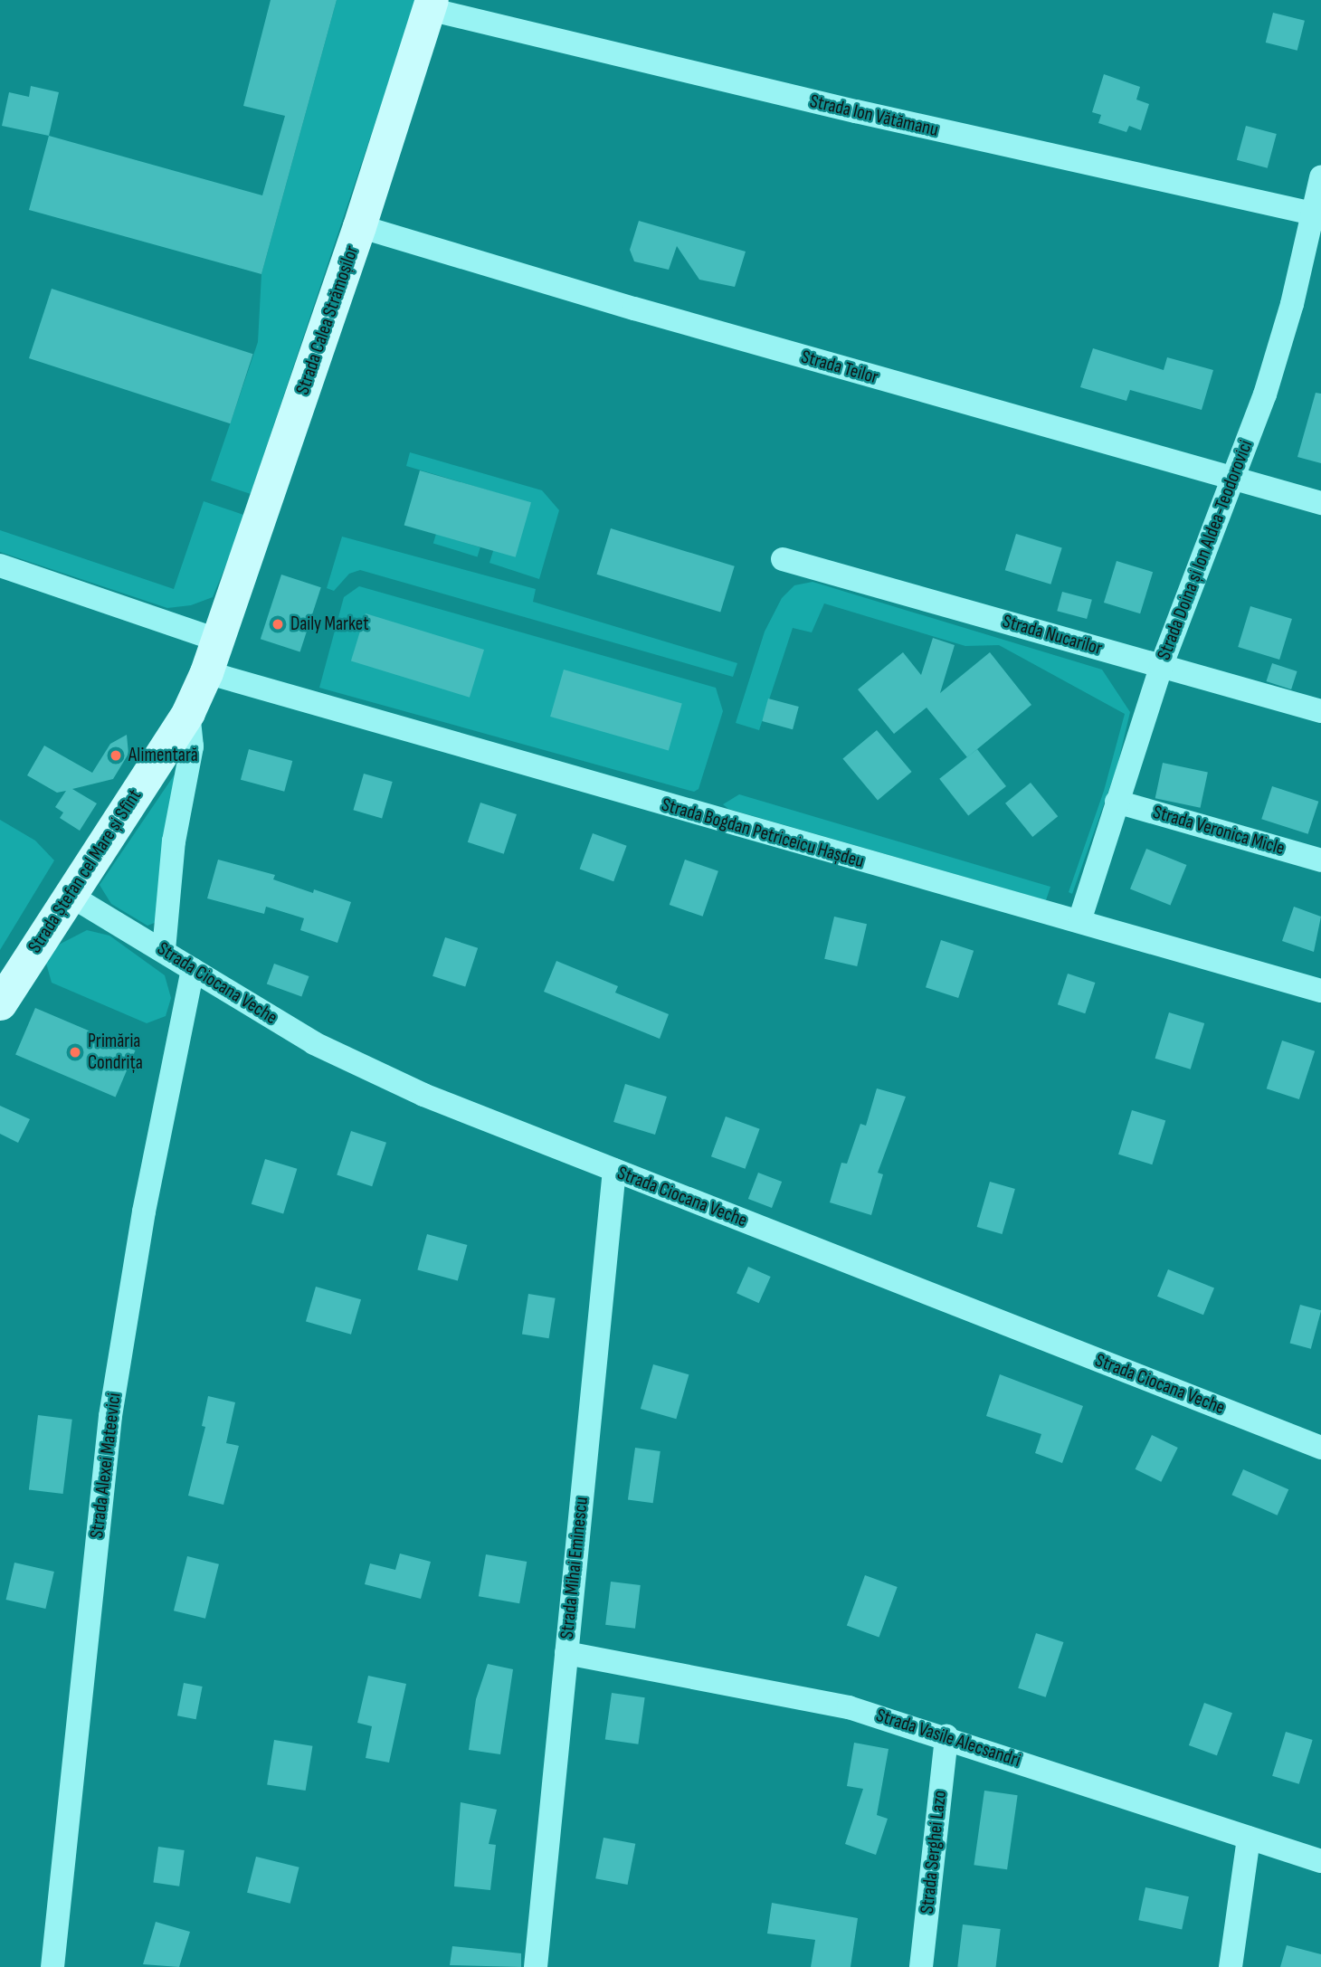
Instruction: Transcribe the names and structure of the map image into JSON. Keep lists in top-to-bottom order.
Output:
{
  "streets": {
    "street": [
      "Strada Ion Vătămanu",
      "Strada Calea Strămoșilor",
      "Strada Teilor",
      "Strada Doina și Ion Aldea-Teodorovici",
      "Strada Nucarilor",
      "Strada Veronica Micle",
      "Strada Bogdan Petriceicu Hașdeu",
      "Strada Ștefan cel Mare și Sfînt",
      "Strada Ciocana Veche",
      "Strada Alexei Mateevici",
      "Strada Mihai Eminescu",
      "Strada Vasile Alecsandri",
      "Strada Serghei Lazo"
    ]
  },
  "crossings": [
    ["Strada Ion Vătămanu", "Strada Calea Strămoșilor"],
    ["Strada Ion Vătămanu", "Strada Doina și Ion Aldea-Teodorovici"],
    ["Strada Calea Strămoșilor", "Strada Teilor"],
    ["Strada Calea Strămoșilor", "Strada Bogdan Petriceicu Hașdeu"],
    ["Strada Calea Strămoșilor", "Strada Ștefan cel Mare și Sfînt"],
    ["Strada Teilor", "Strada Doina și Ion Aldea-Teodorovici"],
    ["Strada Doina și Ion Aldea-Teodorovici", "Strada Nucarilor"],
    ["Strada Doina și Ion Aldea-Teodorovici", "Strada Veronica Micle"],
    ["Strada Doina și Ion Aldea-Teodorovici", "Strada Bogdan Petriceicu Hașdeu"],
    ["Strada Bogdan Petriceicu Hașdeu", "Strada Ștefan cel Mare și Sfînt"],
    ["Strada Ștefan cel Mare și Sfînt", "Strada Ciocana Veche"],
    ["Strada Ciocana Veche", "Strada Alexei Mateevici"],
    ["Strada Ciocana Veche", "Strada Mihai Eminescu"],
    ["Strada Mihai Eminescu", "Strada Vasile Alecsandri"],
    ["Strada Vasile Alecsandri", "Strada Serghei Lazo"]
  ],
  "places": ["Daily Market", "Alimentară", "Primăria Condrița"]
}
